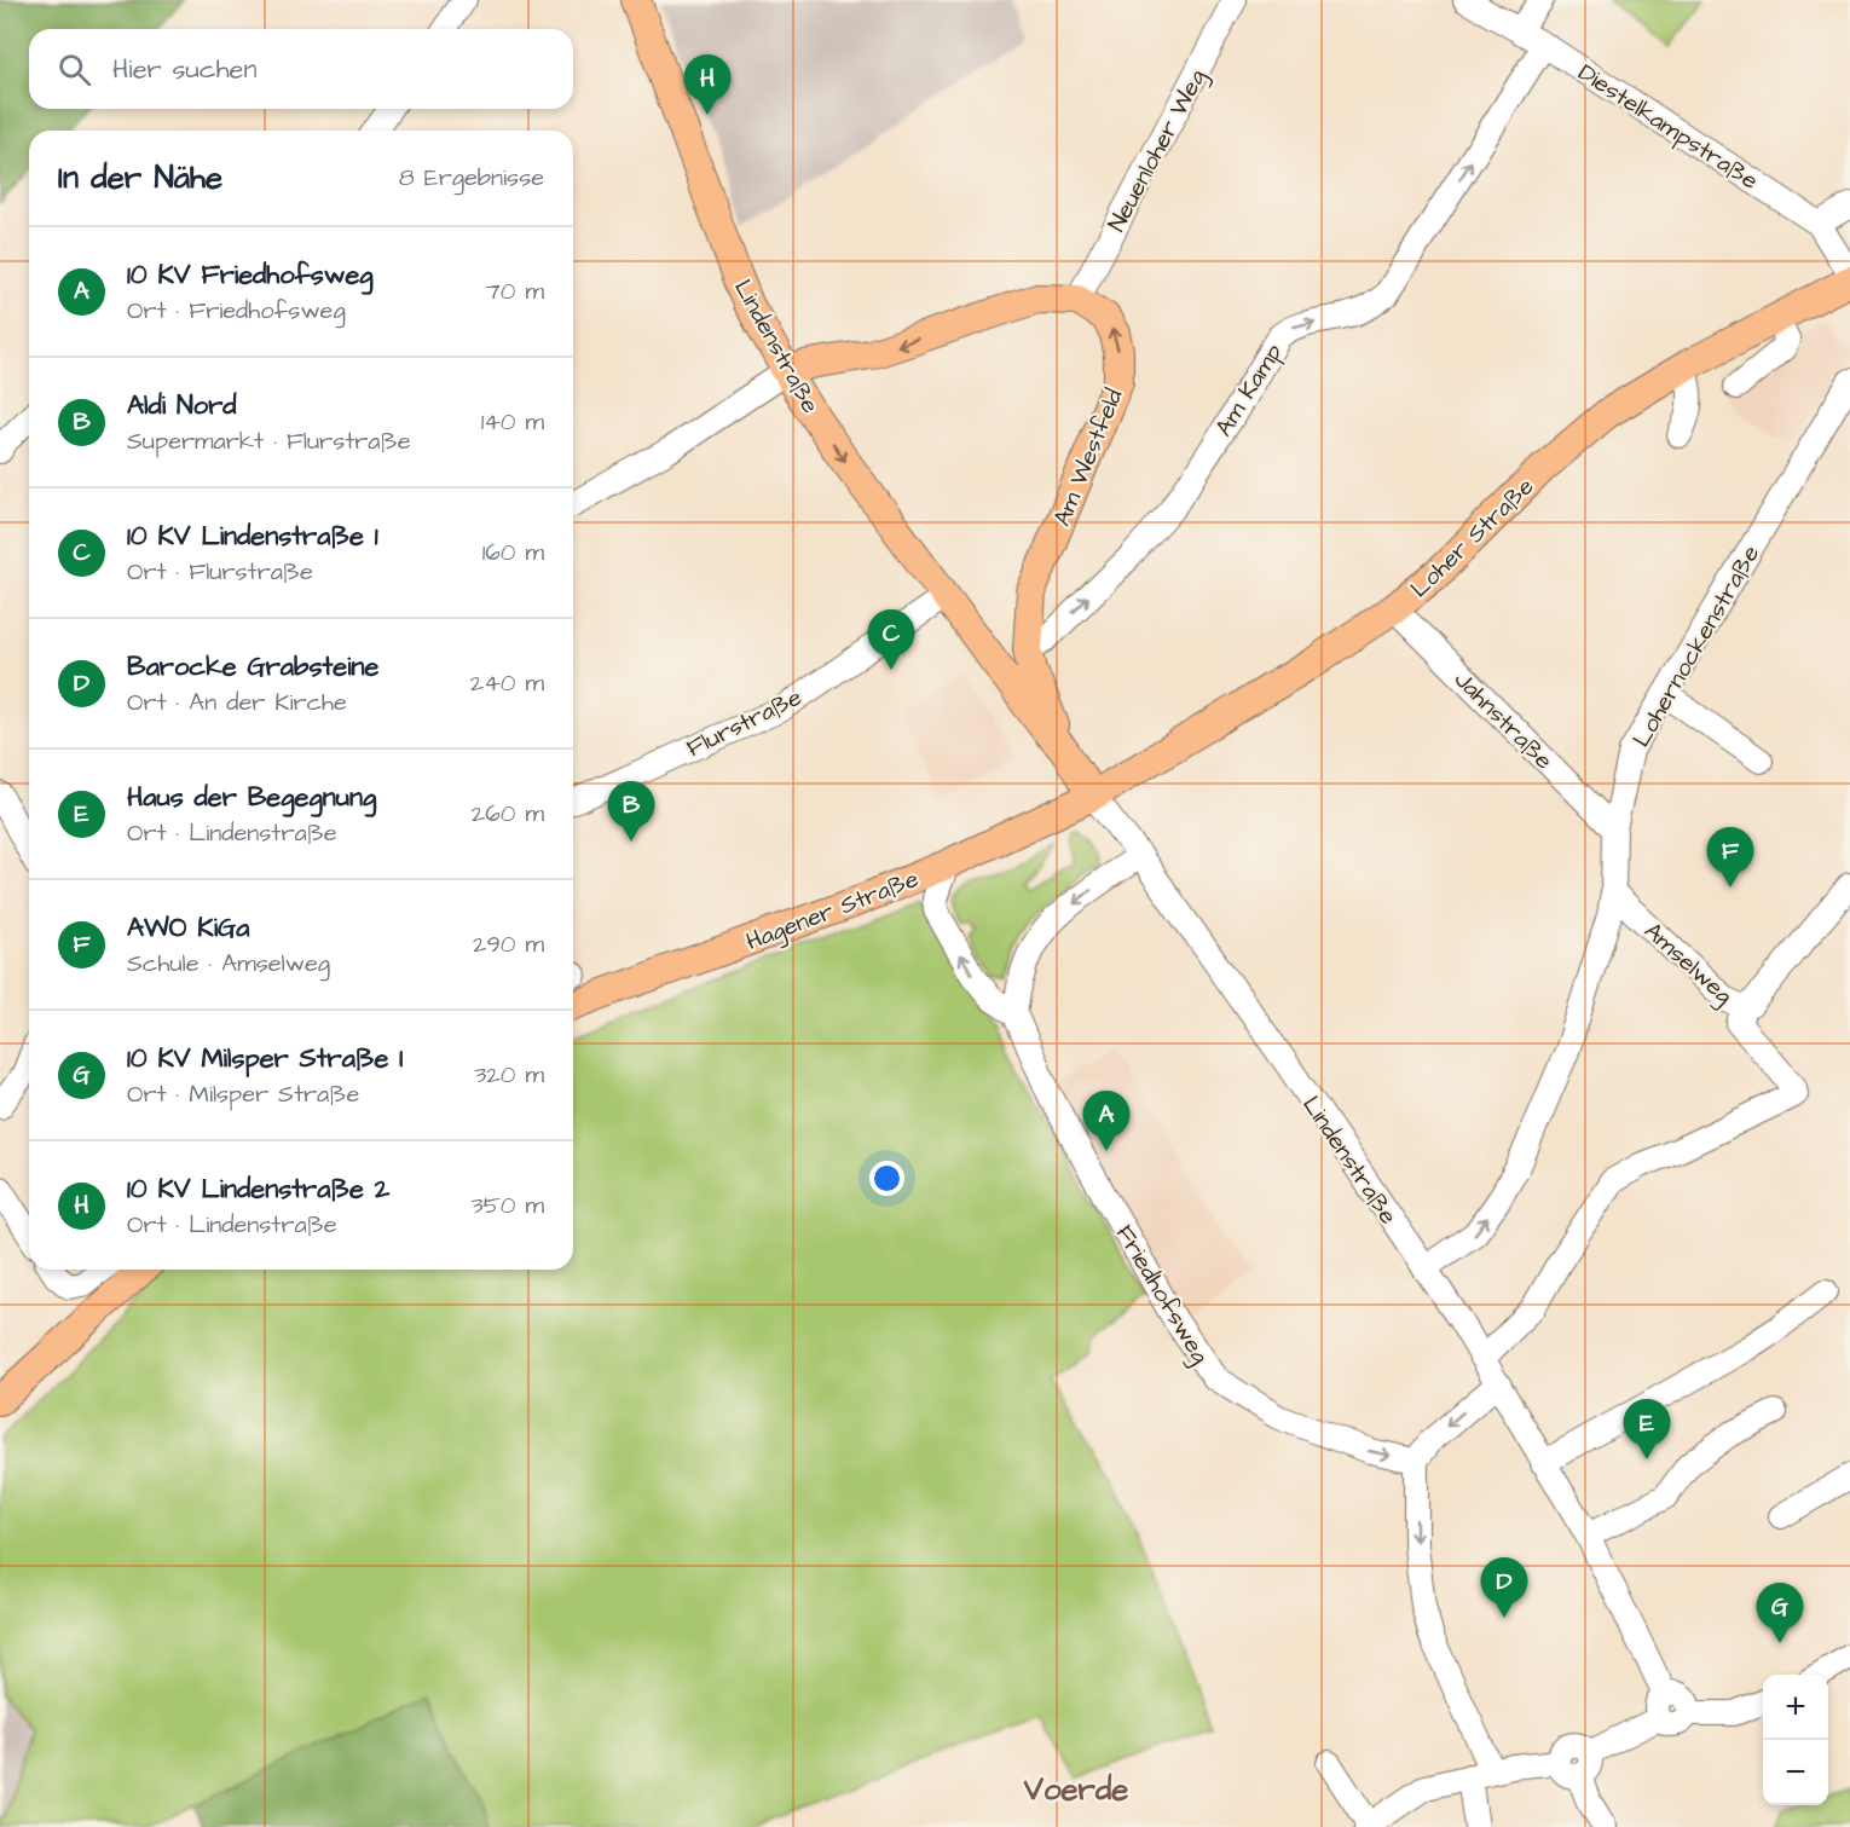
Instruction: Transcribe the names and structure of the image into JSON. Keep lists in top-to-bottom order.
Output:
{
  "streets": {
    "main road": [
      "Lindenstraße",
      "Am Westfeld",
      "Loher Straße",
      "Hagener Straße"
    ],
    "street": [
      "Diestelkampstraße",
      "Neuenloher Weg",
      "Am Kamp",
      "Lohernockenstraße",
      "Jahnstraße",
      "Flurstraße",
      "Amselweg",
      "Friedhofsweg"
    ]
  },
  "crossings": [
    ["Diestelkampstraße", "Am Kamp"],
    ["Neuenloher Weg", "Am Westfeld"],
    ["Lindenstraße", "Am Westfeld"],
    ["Lindenstraße", "Loher Straße"],
    ["Lindenstraße", "Lohernockenstraße"],
    ["Lindenstraße", "Flurstraße"],
    ["Lindenstraße", "Hagener Straße"],
    ["Am Kamp", "Am Westfeld"],
    ["Loher Straße", "Jahnstraße"],
    ["Loher Straße", "Hagener Straße"],
    ["Lohernockenstraße", "Jahnstraße"],
    ["Lohernockenstraße", "Amselweg"],
    ["Hagener Straße", "Friedhofsweg"]
  ],
  "one_way": ["Am Kamp", "Am Westfeld", "Lohernockenstraße"],
  "districts": ["Voerde"],
  "page": {
    "search": "Hier suchen",
    "pins": [
      "H",
      "C",
      "B",
      "F",
      "A",
      "E",
      "D",
      "G"
    ],
    "heading": ["In der Nähe", "8 Ergebnisse"],
    "list": [
      {
        "mark": "A",
        "name": "10 KV Friedhofsweg",
        "note": "Ort · Friedhofsweg",
        "value": "70 m"
      },
      {
        "mark": "B",
        "name": "Aldi Nord",
        "note": "Supermarkt · Flurstraße",
        "value": "140 m"
      },
      {
        "mark": "C",
        "name": "10 KV Lindenstraße 1",
        "note": "Ort · Flurstraße",
        "value": "160 m"
      },
      {
        "mark": "D",
        "name": "Barocke Grabsteine",
        "note": "Ort · An der Kirche",
        "value": "240 m"
      },
      {
        "mark": "E",
        "name": "Haus der Begegnung",
        "note": "Ort · Lindenstraße",
        "value": "260 m"
      },
      {
        "mark": "F",
        "name": "AWO KiGa",
        "note": "Schule · Amselweg",
        "value": "290 m"
      },
      {
        "mark": "G",
        "name": "10 KV Milsper Straße I",
        "note": "Ort · Milsper Straße",
        "value": "320 m"
      },
      {
        "mark": "H",
        "name": "10 KV Lindenstraße 2",
        "note": "Ort · Lindenstraße",
        "value": "350 m"
      }
    ],
    "map_buttons": ["+", "−"]
  }
}
